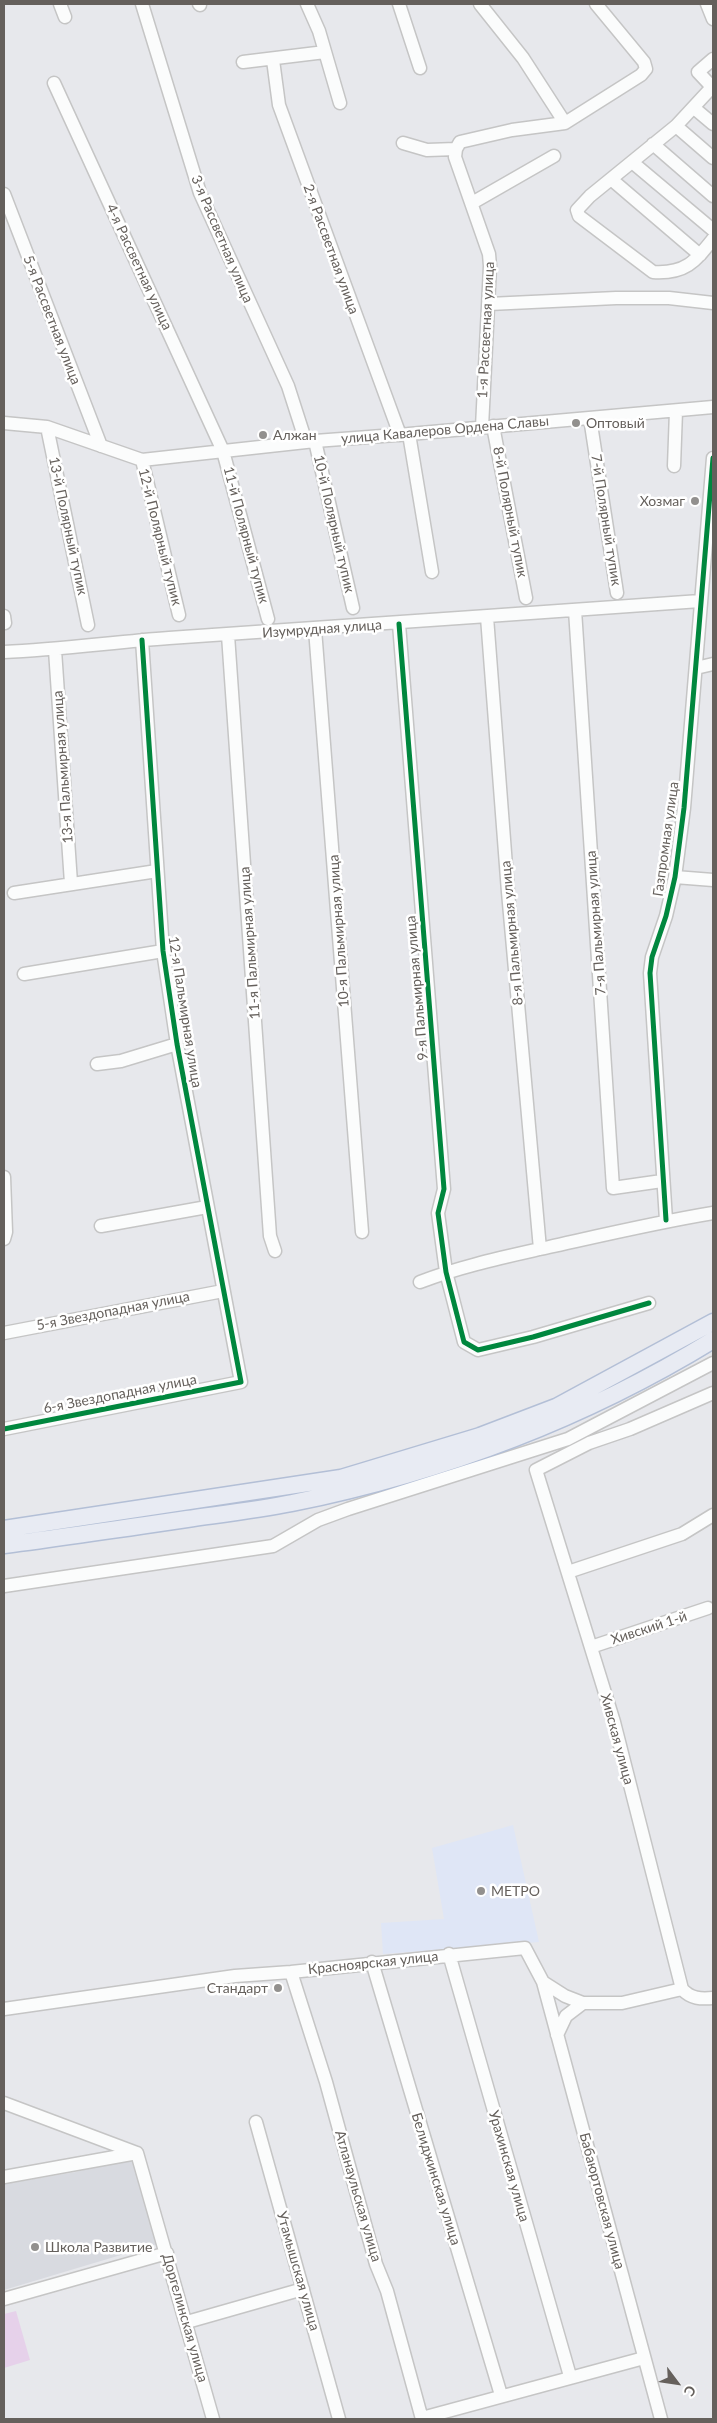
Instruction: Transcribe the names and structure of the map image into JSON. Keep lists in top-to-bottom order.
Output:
{
  "streets": {
    "street": [
      "3-я Рассветная улица",
      "2-я Рассветная улица",
      "4-я Рассветная улица",
      "5-я Рассветная улица",
      "1-я Рассветная улица",
      "улица Кавалеров Ордена Славы",
      "8-й Полярный тупик",
      "7-й Полярный тупик",
      "10-й Полярный тупик",
      "13-й Полярный тупик",
      "11-й Полярный тупик",
      "12-й Полярный тупик",
      "Изумрудная улица",
      "13-я Пальмирная улица",
      "Газпромная улица",
      "7-я Пальмирная улица",
      "10-я Пальмирная улица",
      "8-я Пальмирная улица",
      "11-я Пальмирная улица",
      "9-я Пальмирная улица",
      "12-я Пальмирная улица",
      "5-я Звездопадная улица",
      "6-я Звездопадная улица",
      "Хивский 1-й",
      "Хивская улица",
      "Красноярская улица",
      "Урахинская улица",
      "Белиджинская улица",
      "Атланаульская улица",
      "Бабаюртовская улица",
      "Утамышская улица",
      "Доргелинская улица"
    ]
  },
  "crossings": [
    ["3-я Рассветная улица", "улица Кавалеров Ордена Славы"],
    ["3-я Рассветная улица", "10-й Полярный тупик"],
    ["2-я Рассветная улица", "улица Кавалеров Ордена Славы"],
    ["4-я Рассветная улица", "улица Кавалеров Ордена Славы"],
    ["4-я Рассветная улица", "11-й Полярный тупик"],
    ["5-я Рассветная улица", "улица Кавалеров Ордена Славы"],
    ["1-я Рассветная улица", "улица Кавалеров Ордена Славы"],
    ["1-я Рассветная улица", "8-й Полярный тупик"],
    ["улица Кавалеров Ордена Славы", "8-й Полярный тупик"],
    ["улица Кавалеров Ордена Славы", "7-й Полярный тупик"],
    ["улица Кавалеров Ордена Славы", "10-й Полярный тупик"],
    ["улица Кавалеров Ордена Славы", "13-й Полярный тупик"],
    ["улица Кавалеров Ордена Славы", "11-й Полярный тупик"],
    ["улица Кавалеров Ордена Славы", "12-й Полярный тупик"],
    ["Изумрудная улица", "13-я Пальмирная улица"],
    ["Изумрудная улица", "Газпромная улица"],
    ["Изумрудная улица", "7-я Пальмирная улица"],
    ["Изумрудная улица", "10-я Пальмирная улица"],
    ["Изумрудная улица", "8-я Пальмирная улица"],
    ["Изумрудная улица", "11-я Пальмирная улица"],
    ["Изумрудная улица", "9-я Пальмирная улица"],
    ["Изумрудная улица", "12-я Пальмирная улица"],
    ["Газпромная улица", "7-я Пальмирная улица"],
    ["12-я Пальмирная улица", "5-я Звездопадная улица"],
    ["12-я Пальмирная улица", "6-я Звездопадная улица"],
    ["Хивский 1-й", "Хивская улица"],
    ["Хивская улица", "Красноярская улица"],
    ["Красноярская улица", "Урахинская улица"],
    ["Красноярская улица", "Белиджинская улица"],
    ["Красноярская улица", "Атланаульская улица"],
    ["Красноярская улица", "Бабаюртовская улица"]
  ],
  "places": [
    "Оптовый",
    "Алжан",
    "Хозмаг",
    "МЕТРО",
    "Стандарт",
    "Школа Развитие"
  ],
  "north": "bottom right"
}
